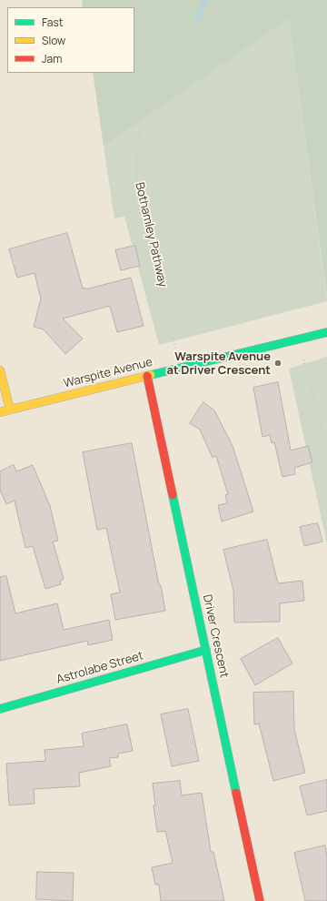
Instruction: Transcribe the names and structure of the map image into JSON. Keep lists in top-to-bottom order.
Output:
{
  "streets": {
    "street": ["Warspite Avenue", "Driver Crescent", "Astrolabe Street"],
    "path": ["Bothamley Pathway"]
  },
  "crossings": [
    ["Bothamley Pathway", "Warspite Avenue"],
    ["Warspite Avenue", "Driver Crescent"],
    ["Driver Crescent", "Astrolabe Street"]
  ],
  "places": ["Warspite Avenue at Driver Crescent"],
  "legend": ["Fast", "Slow", "Jam"]
}
